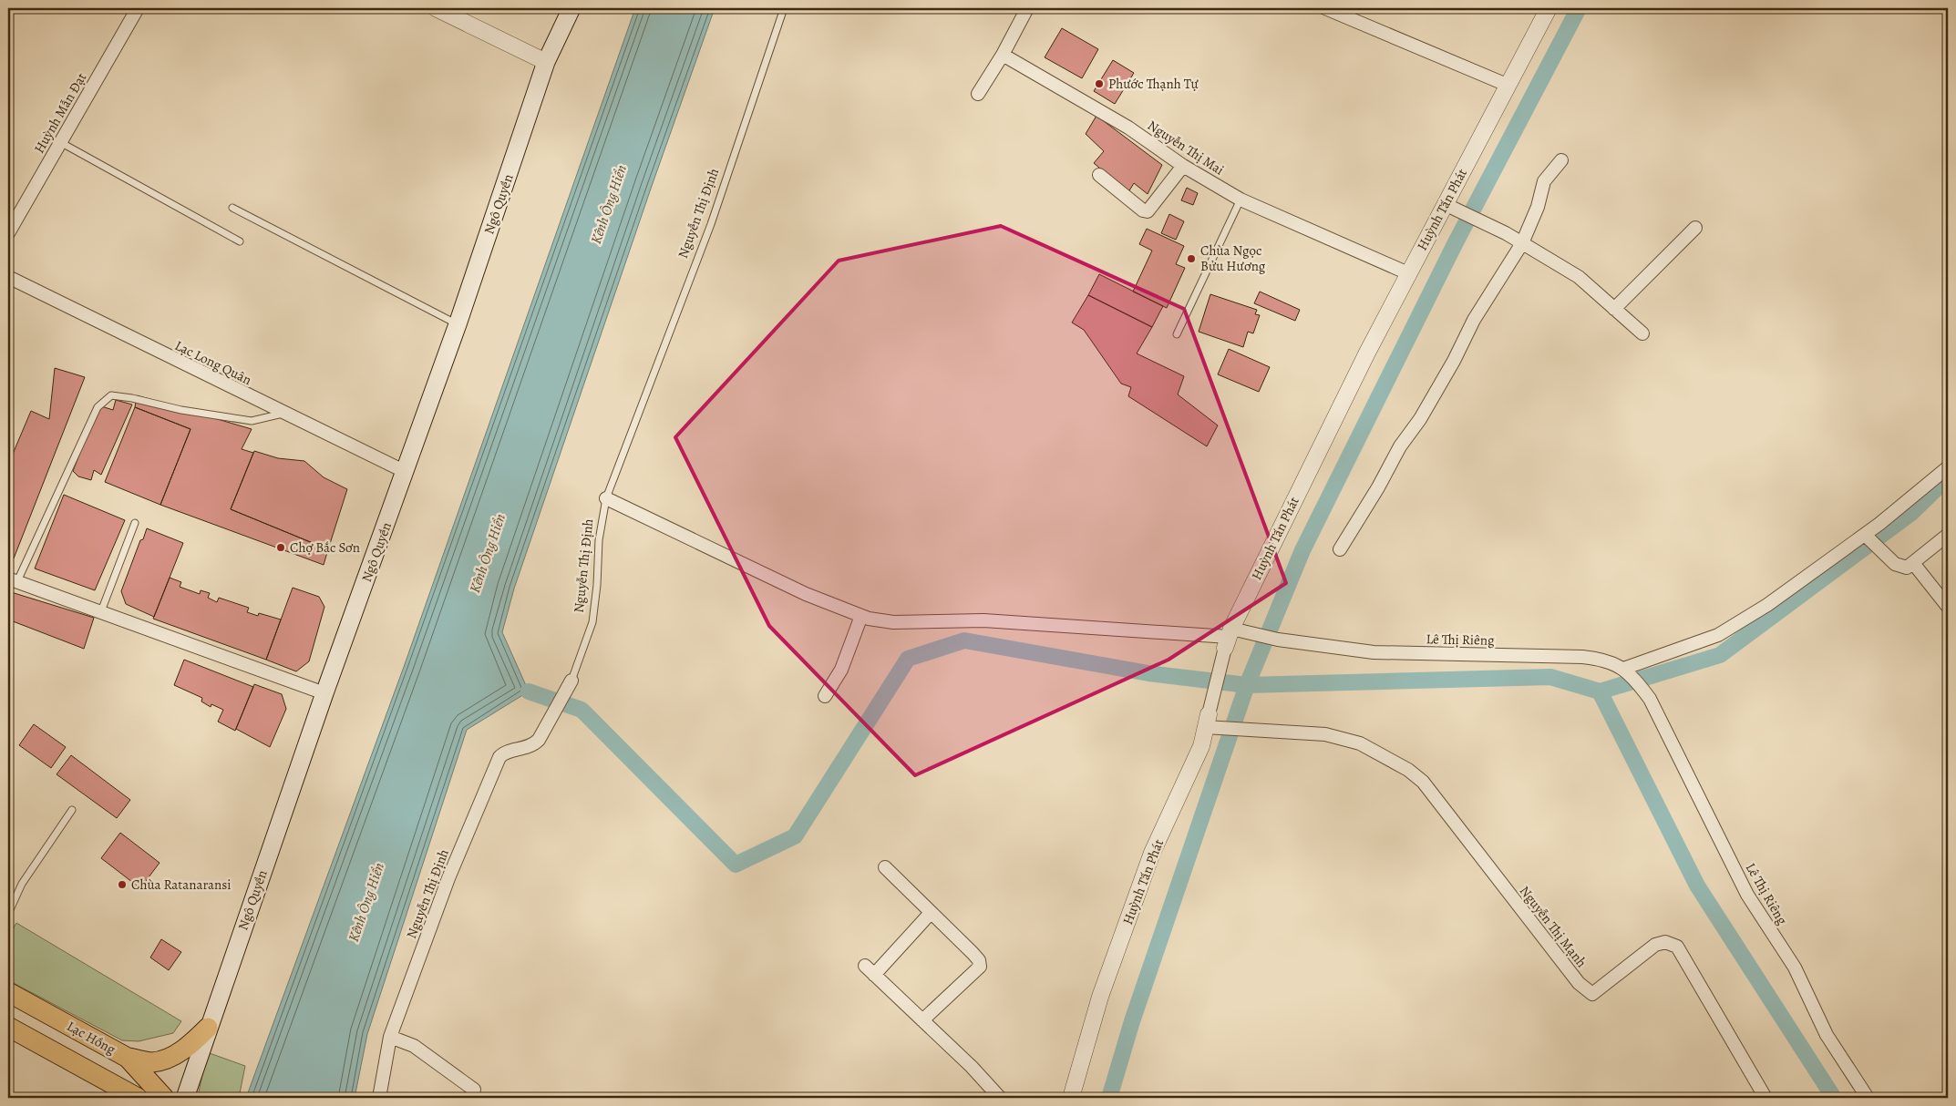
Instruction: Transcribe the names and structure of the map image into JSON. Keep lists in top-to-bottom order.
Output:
{
  "streets": {
    "main road": ["Ngô Quyền", "Lạc Hồng"],
    "street": [
      "Huỳnh Mẫn Đạt",
      "Nguyễn Thị Mai",
      "Huỳnh Tấn Phát",
      "Nguyễn Thị Định",
      "Lạc Long Quân",
      "Lê Thị Riêng",
      "Nguyễn Thị Mạnh"
    ]
  },
  "crossings": [
    ["Nguyễn Thị Mai", "Huỳnh Tấn Phát"],
    ["Ngô Quyền", "Lạc Long Quân"],
    ["Huỳnh Tấn Phát", "Lê Thị Riêng"],
    ["Huỳnh Tấn Phát", "Nguyễn Thị Mạnh"],
    ["Nguyễn Thị Định", "Lê Thị Riêng"]
  ],
  "water": ["Kênh Ông Hiển"],
  "places": [
    "Phước Thạnh Tự",
    "Chùa Ngọc Bửu Hương",
    "Chợ Bắc Sơn",
    "Chùa Ratanaransi"
  ]
}
